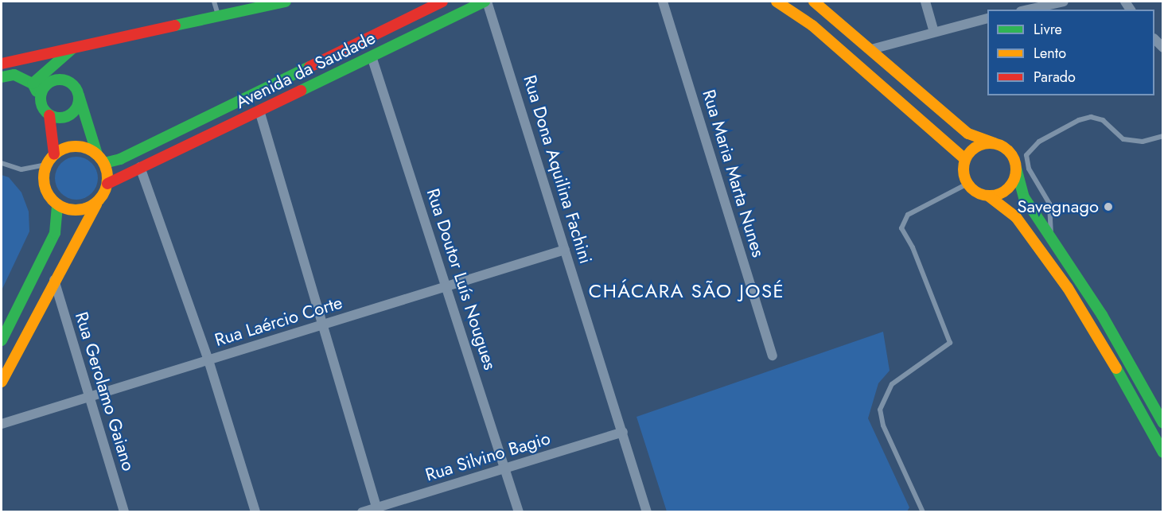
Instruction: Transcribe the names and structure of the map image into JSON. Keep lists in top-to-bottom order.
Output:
{
  "streets": {
    "street": [
      "Avenida da Saudade",
      "Rua Dona Aquilina Fachini",
      "Rua Maria Marta Nunes",
      "Rua Doutor Luís Nougues",
      "Rua Laércio Corte",
      "Rua Gerolamo Gaiano",
      "Rua Silvino Bagio"
    ]
  },
  "crossings": [
    ["Avenida da Saudade", "Rua Dona Aquilina Fachini"],
    ["Avenida da Saudade", "Rua Doutor Luís Nougues"],
    ["Rua Dona Aquilina Fachini", "Rua Laércio Corte"],
    ["Rua Dona Aquilina Fachini", "Rua Silvino Bagio"],
    ["Rua Doutor Luís Nougues", "Rua Laércio Corte"],
    ["Rua Doutor Luís Nougues", "Rua Silvino Bagio"],
    ["Rua Laércio Corte", "Rua Gerolamo Gaiano"]
  ],
  "districts": ["CHÁCARA SÃO JOSÉ"],
  "places": ["Savegnago"],
  "legend": ["Livre", "Lento", "Parado"]
}
